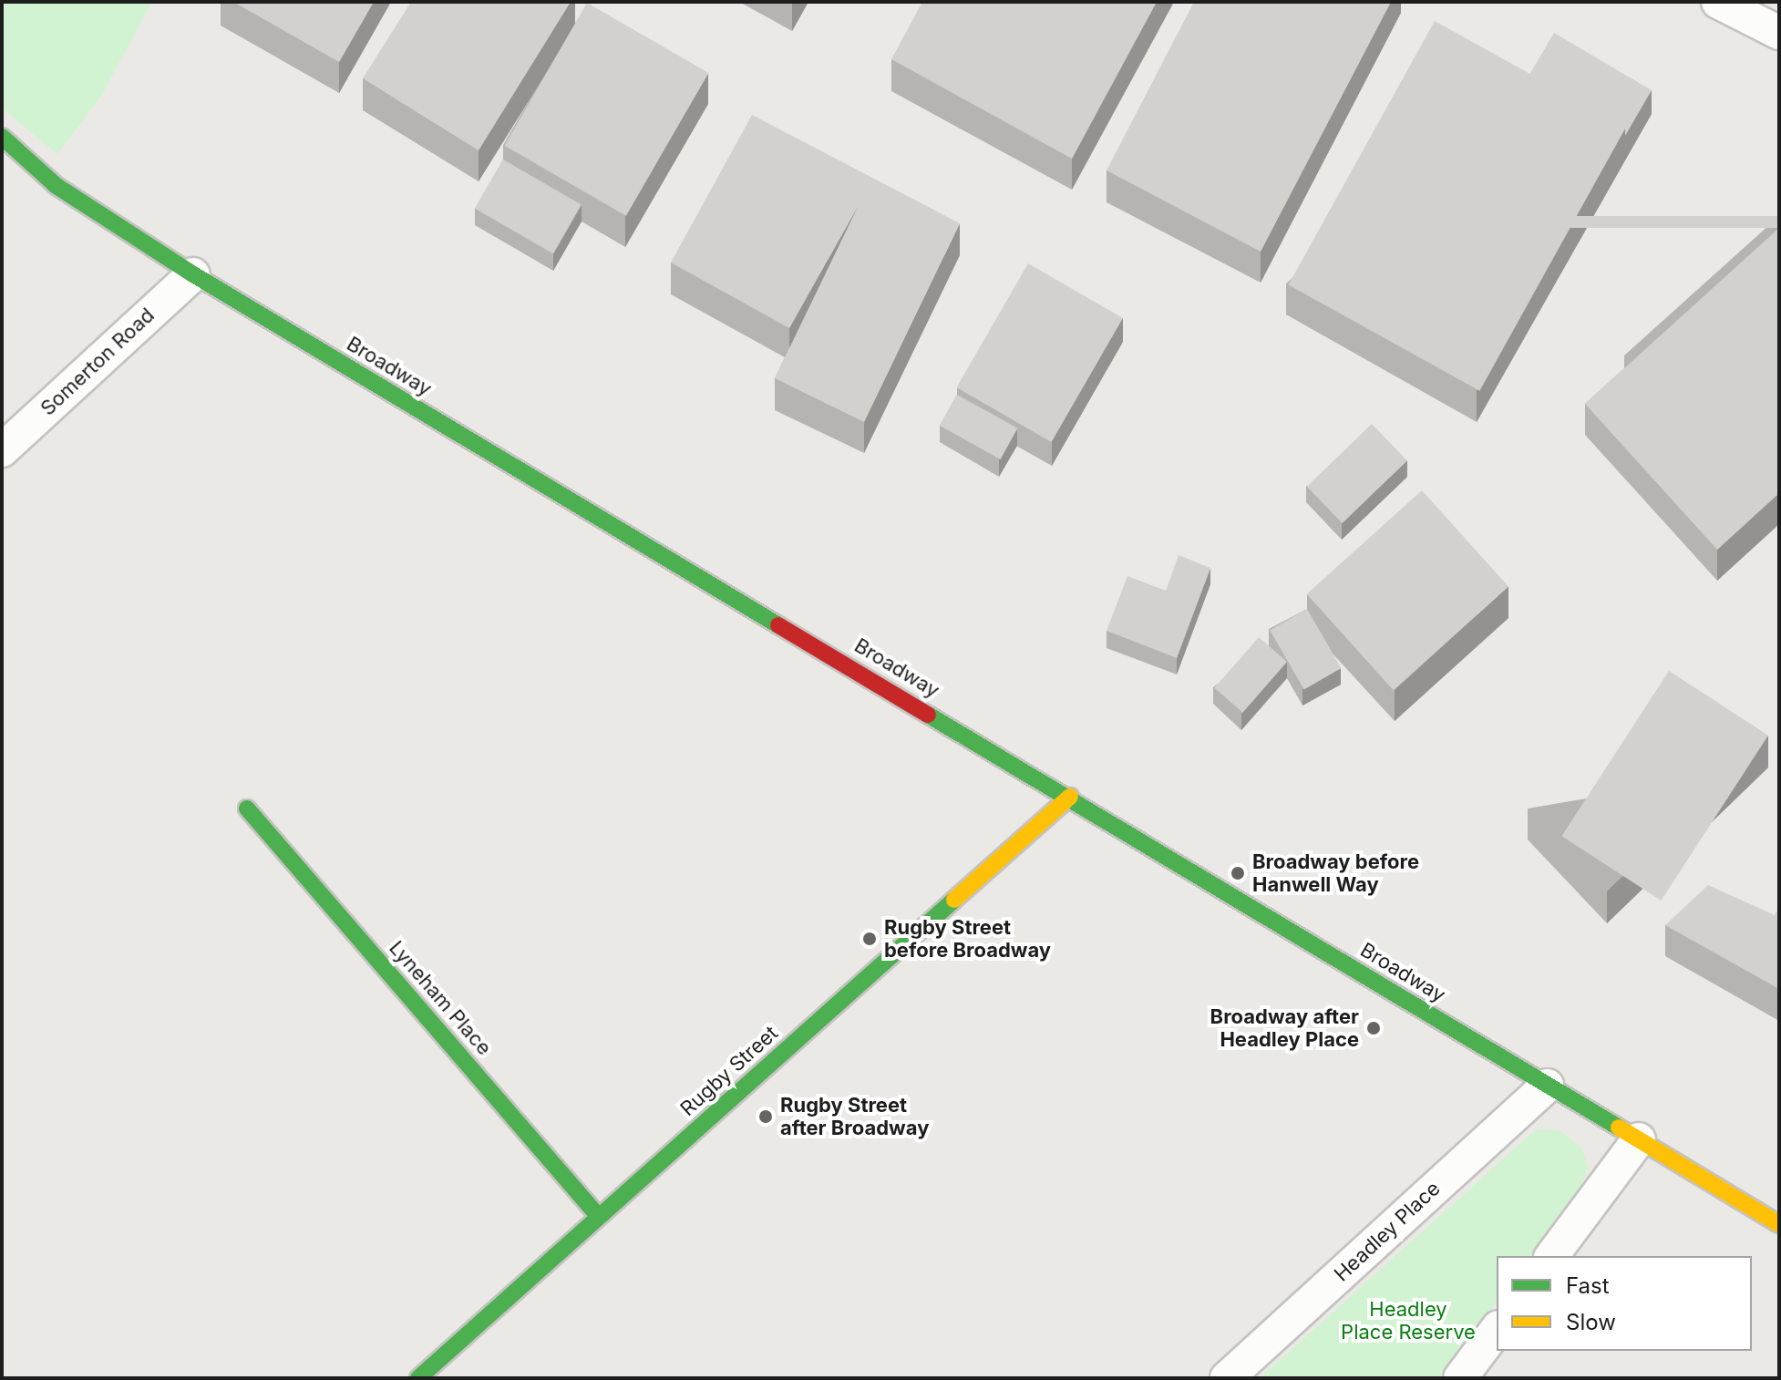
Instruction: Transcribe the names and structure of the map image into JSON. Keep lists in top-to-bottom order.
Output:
{
  "streets": {
    "street": [
      "Somerton Road",
      "Broadway",
      "Lyneham Place",
      "Rugby Street",
      "Headley Place"
    ]
  },
  "crossings": [
    ["Somerton Road", "Broadway"],
    ["Broadway", "Rugby Street"],
    ["Broadway", "Headley Place"],
    ["Lyneham Place", "Rugby Street"]
  ],
  "parks": ["Headley Place Reserve"],
  "places": [
    "Broadway before Hanwell Way",
    "Rugby Street before Broadway",
    "Broadway after Headley Place",
    "Rugby Street after Broadway"
  ],
  "legend": ["Fast", "Slow"]
}
